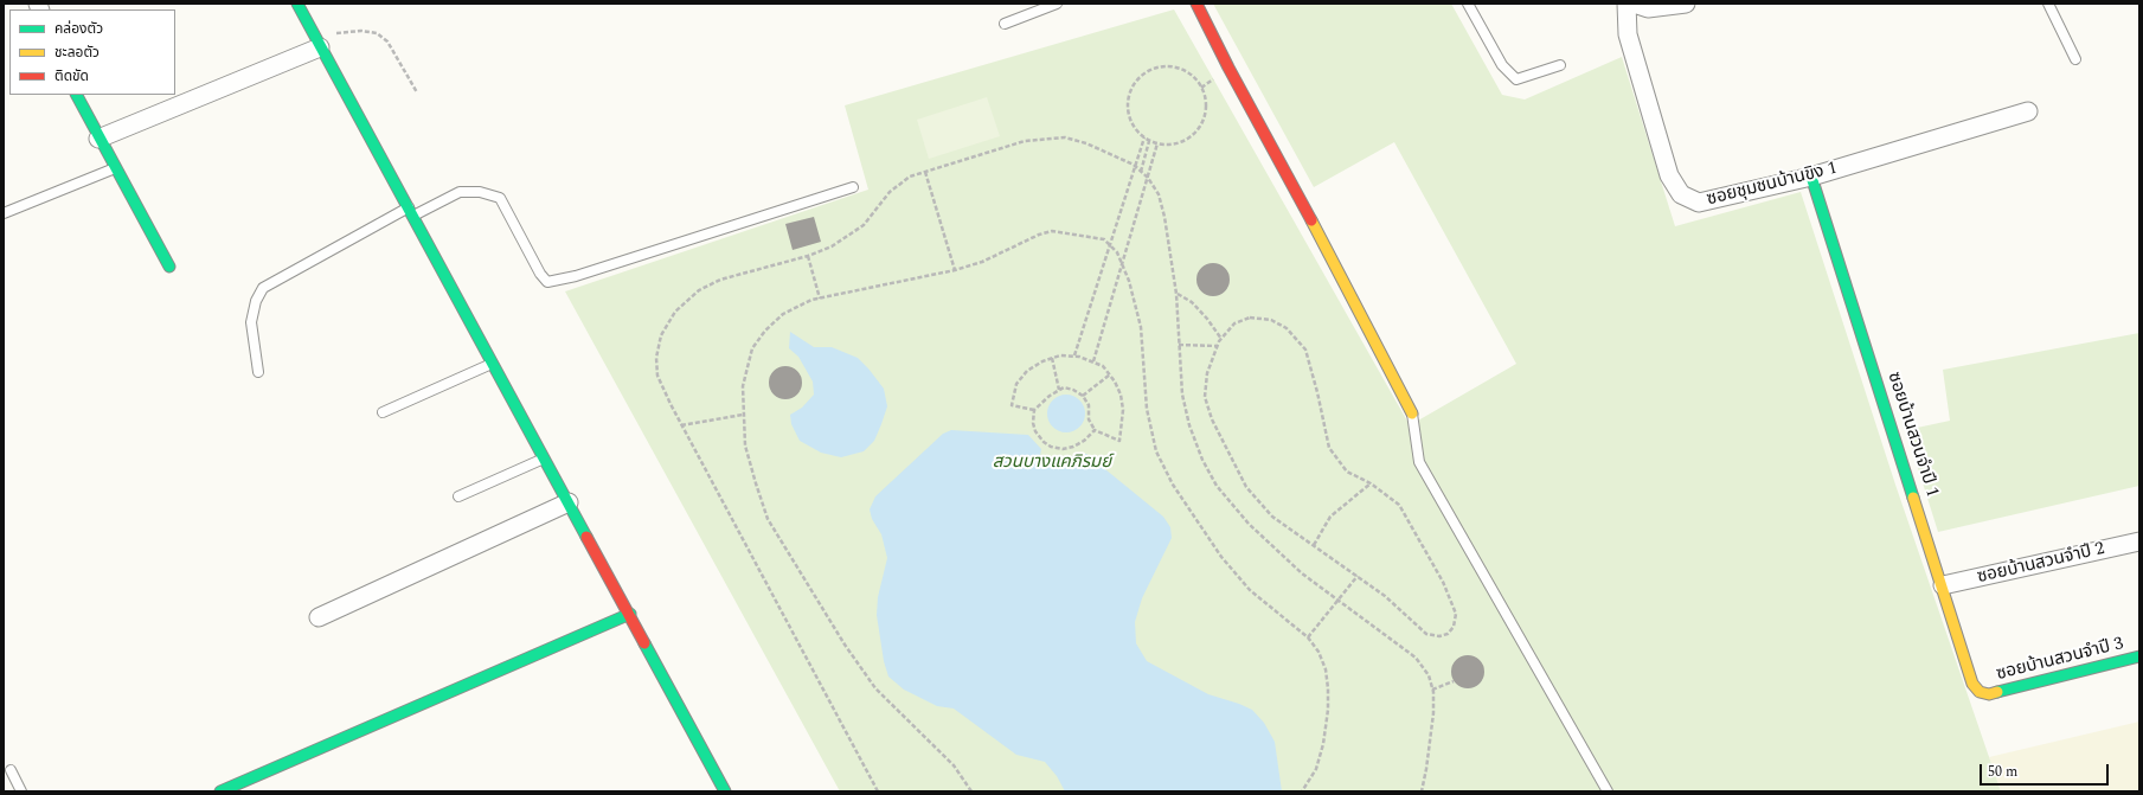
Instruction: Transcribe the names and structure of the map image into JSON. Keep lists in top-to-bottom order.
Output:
{
  "streets": {
    "street": [
      "ซอยชุมชนบ้านขิง 1",
      "ซอยบ้านสวนจำปี 1",
      "ซอยบ้านสวนจำปี 2",
      "ซอยบ้านสวนจำปี 3"
    ]
  },
  "crossings": [
    ["ซอยชุมชนบ้านขิง 1", "ซอยบ้านสวนจำปี 1"],
    ["ซอยบ้านสวนจำปี 1", "ซอยบ้านสวนจำปี 2"],
    ["ซอยบ้านสวนจำปี 1", "ซอยบ้านสวนจำปี 3"]
  ],
  "parks": ["สวนบางแคภิรมย์"],
  "legend": ["คล่องตัว", "ชะลอตัว", "ติดขัด"],
  "scale_bar": "50 m"
}
